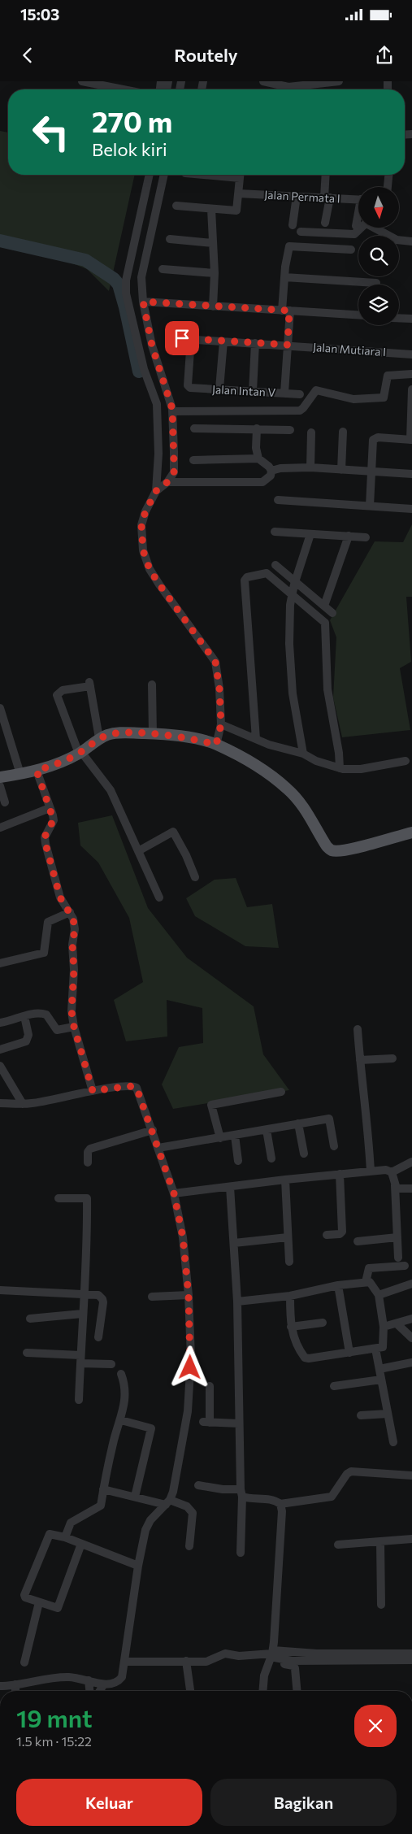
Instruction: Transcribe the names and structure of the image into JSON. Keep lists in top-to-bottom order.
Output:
{
  "streets": {
    "street": ["Jalan Permata I", "Jalan Mutiara I", "Jalan Intan V"]
  },
  "crossings": [
    ["Jalan Mutiara I", "Jalan Intan V"]
  ],
  "north": "bottom",
  "page": {
    "status": "15:03",
    "header": "Routely",
    "turn": ["270 m", "Belok kiri"],
    "heading": ["19 mnt", "1.5 km · 15:22"],
    "buttons": ["Keluar", "Bagikan"]
  }
}
